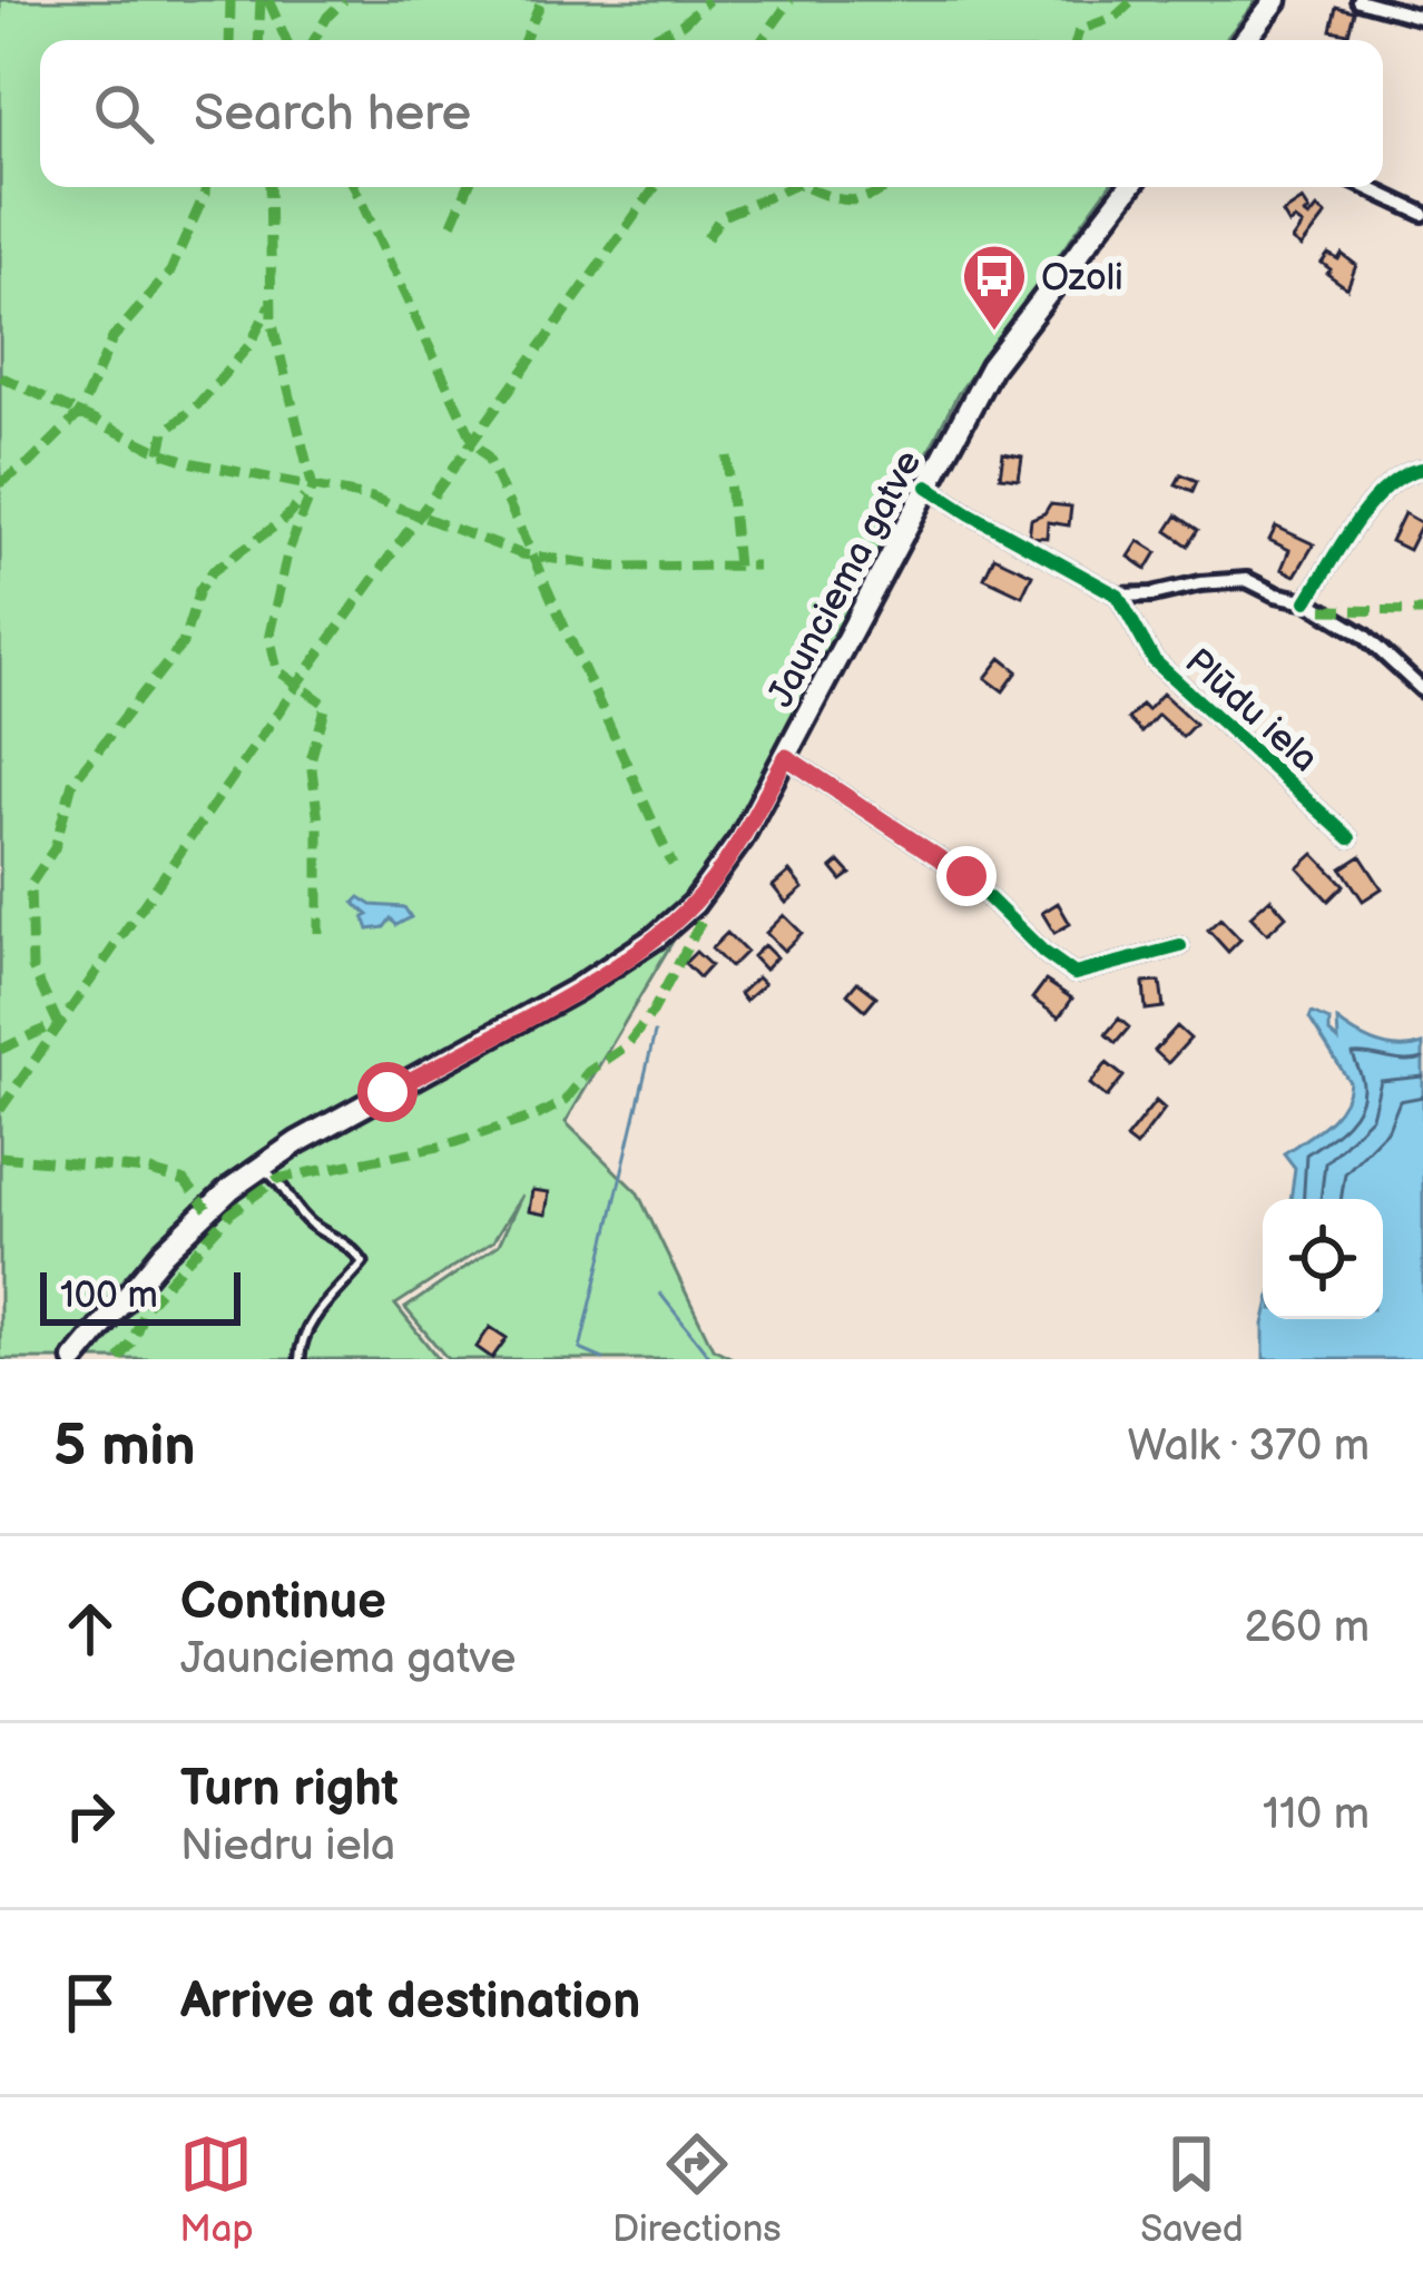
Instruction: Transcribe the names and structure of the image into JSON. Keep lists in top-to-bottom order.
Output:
{
  "streets": {
    "main road": ["Jaunciema gatve"],
    "street": ["Plūdu iela"]
  },
  "places": {
    "bus stop": ["Ozoli"]
  },
  "scale_bar": "100 m",
  "page": {
    "search": "Search here",
    "scale": "100 m",
    "heading": ["5 min", "Walk · 370 m"],
    "list": [
      ["Continue", "Jaunciema gatve", "260 m"],
      ["Turn right", "Niedru iela", "110 m"],
      "Arrive at destination"
    ],
    "nav": ["Map", "Directions", "Saved"]
  }
}
